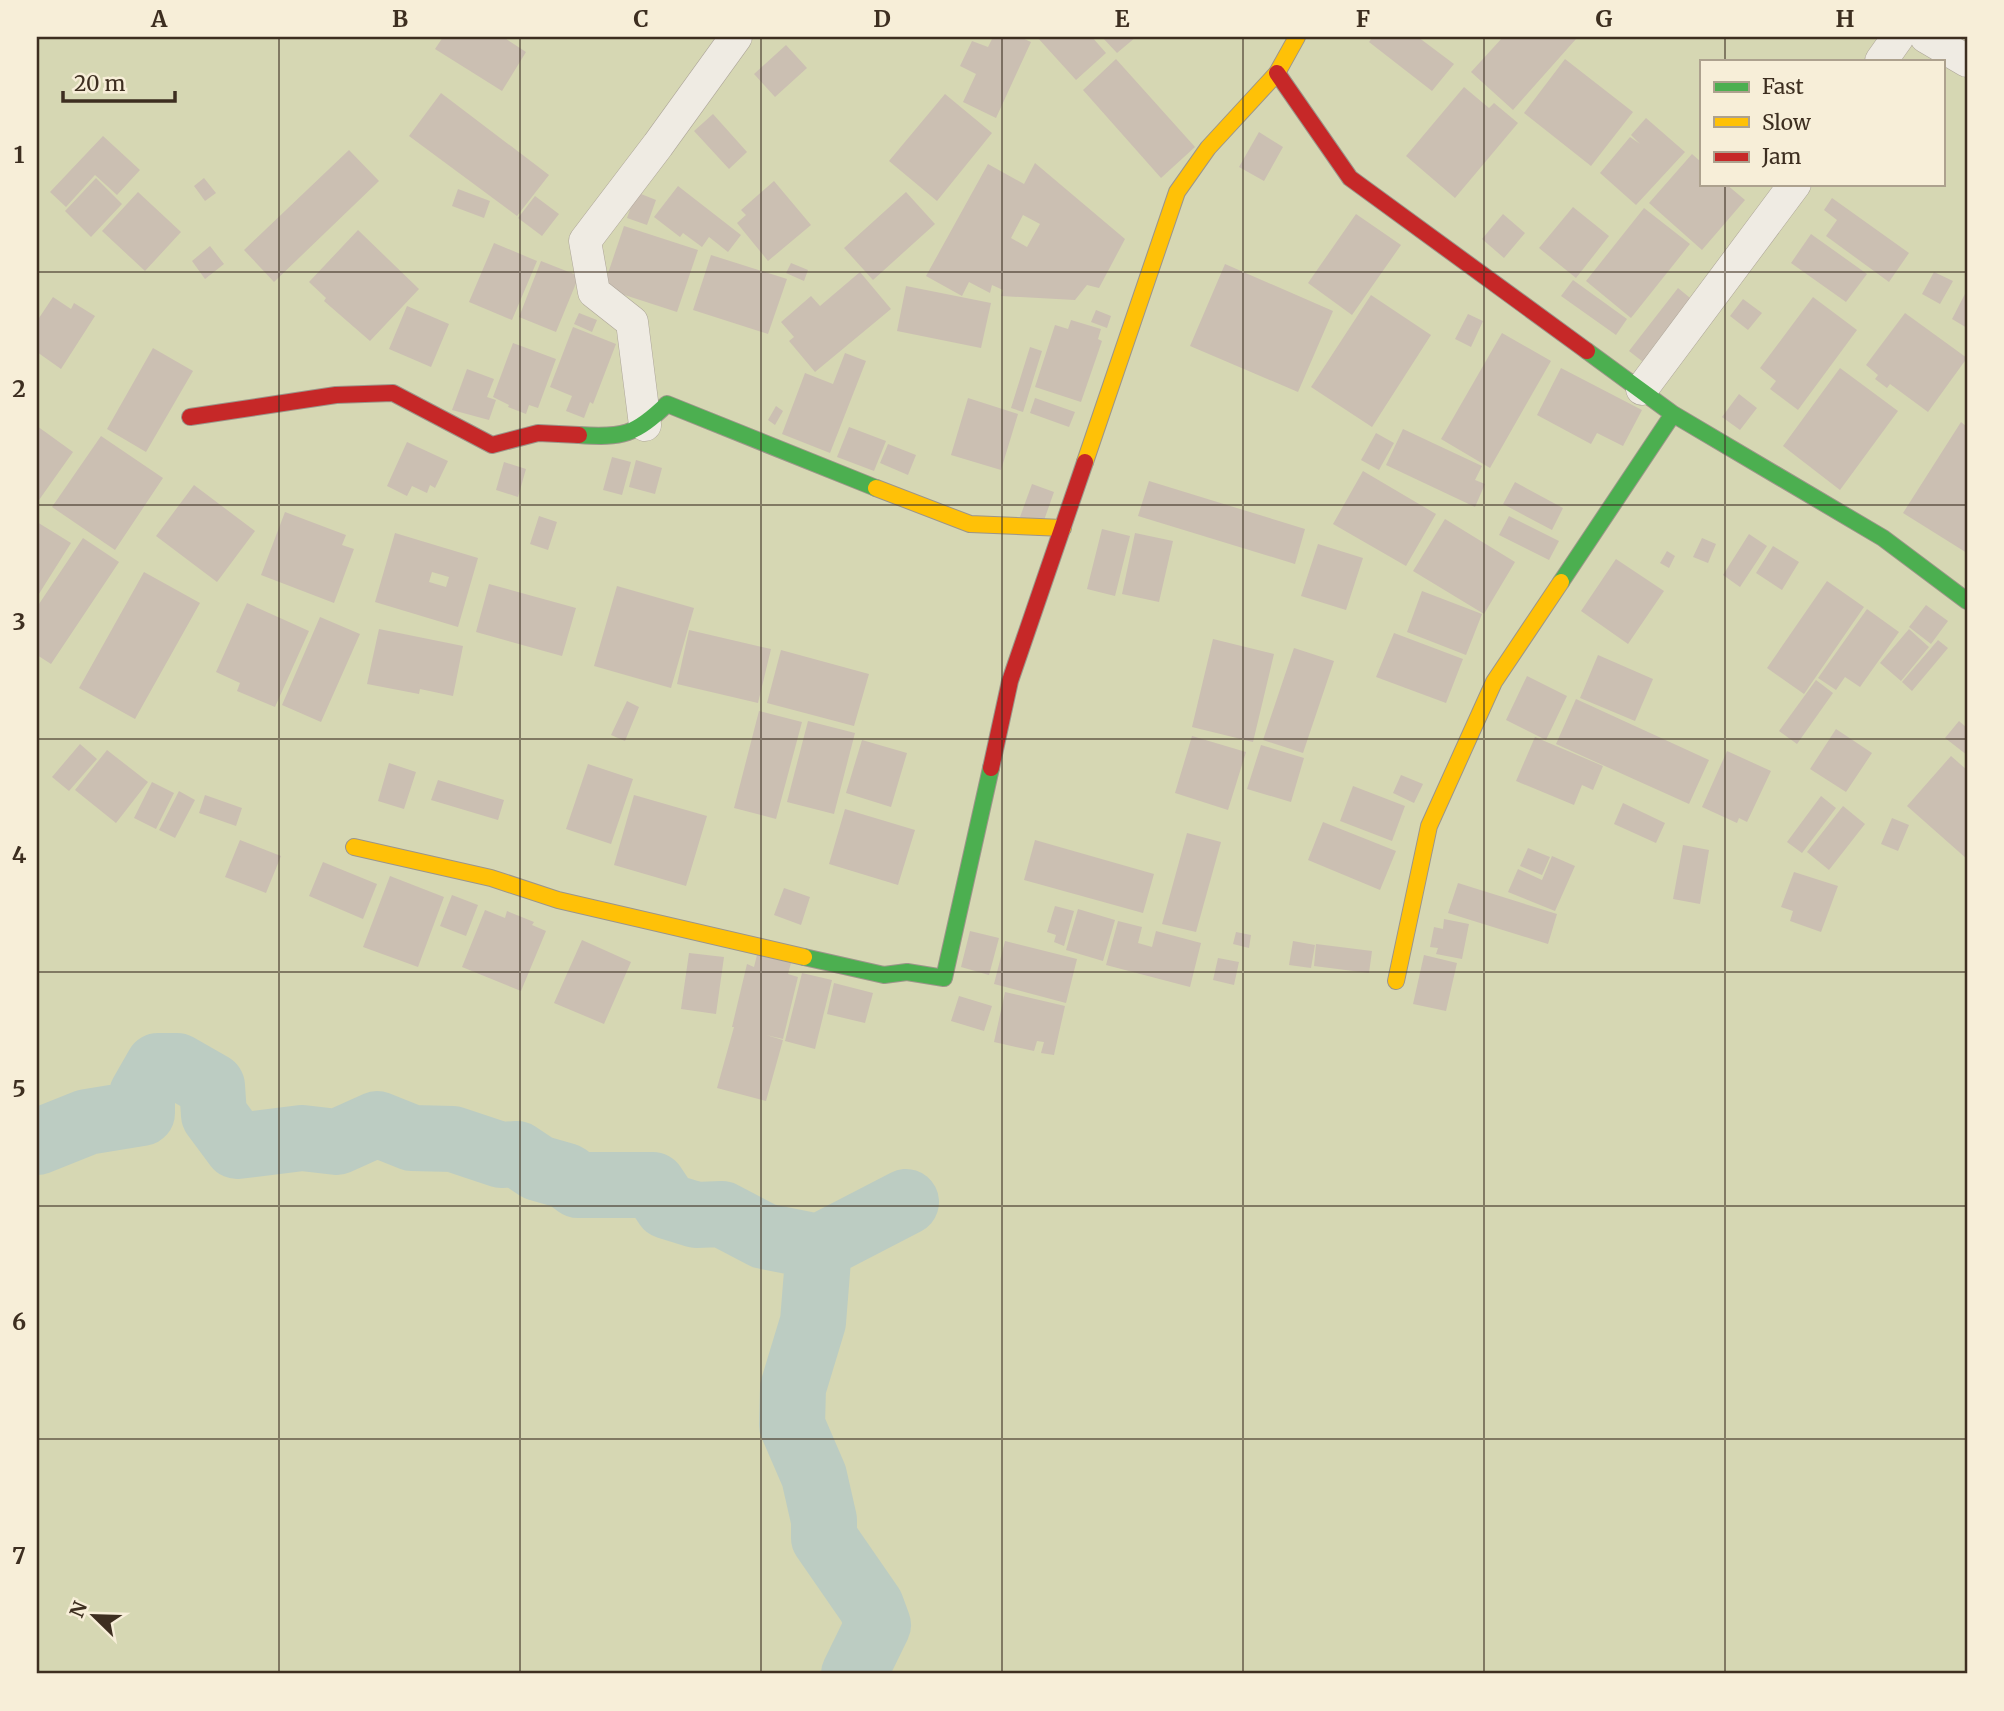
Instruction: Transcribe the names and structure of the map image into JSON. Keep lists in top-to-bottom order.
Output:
{
  "legend": ["Fast", "Slow", "Jam"],
  "scale_bar": "20 m",
  "north": "top left",
  "grid": {
    "columns": [
      "A",
      "B",
      "C",
      "D",
      "E",
      "F",
      "G",
      "H"
    ],
    "rows": [
      "1",
      "2",
      "3",
      "4",
      "5",
      "6",
      "7"
    ]
  }
}
